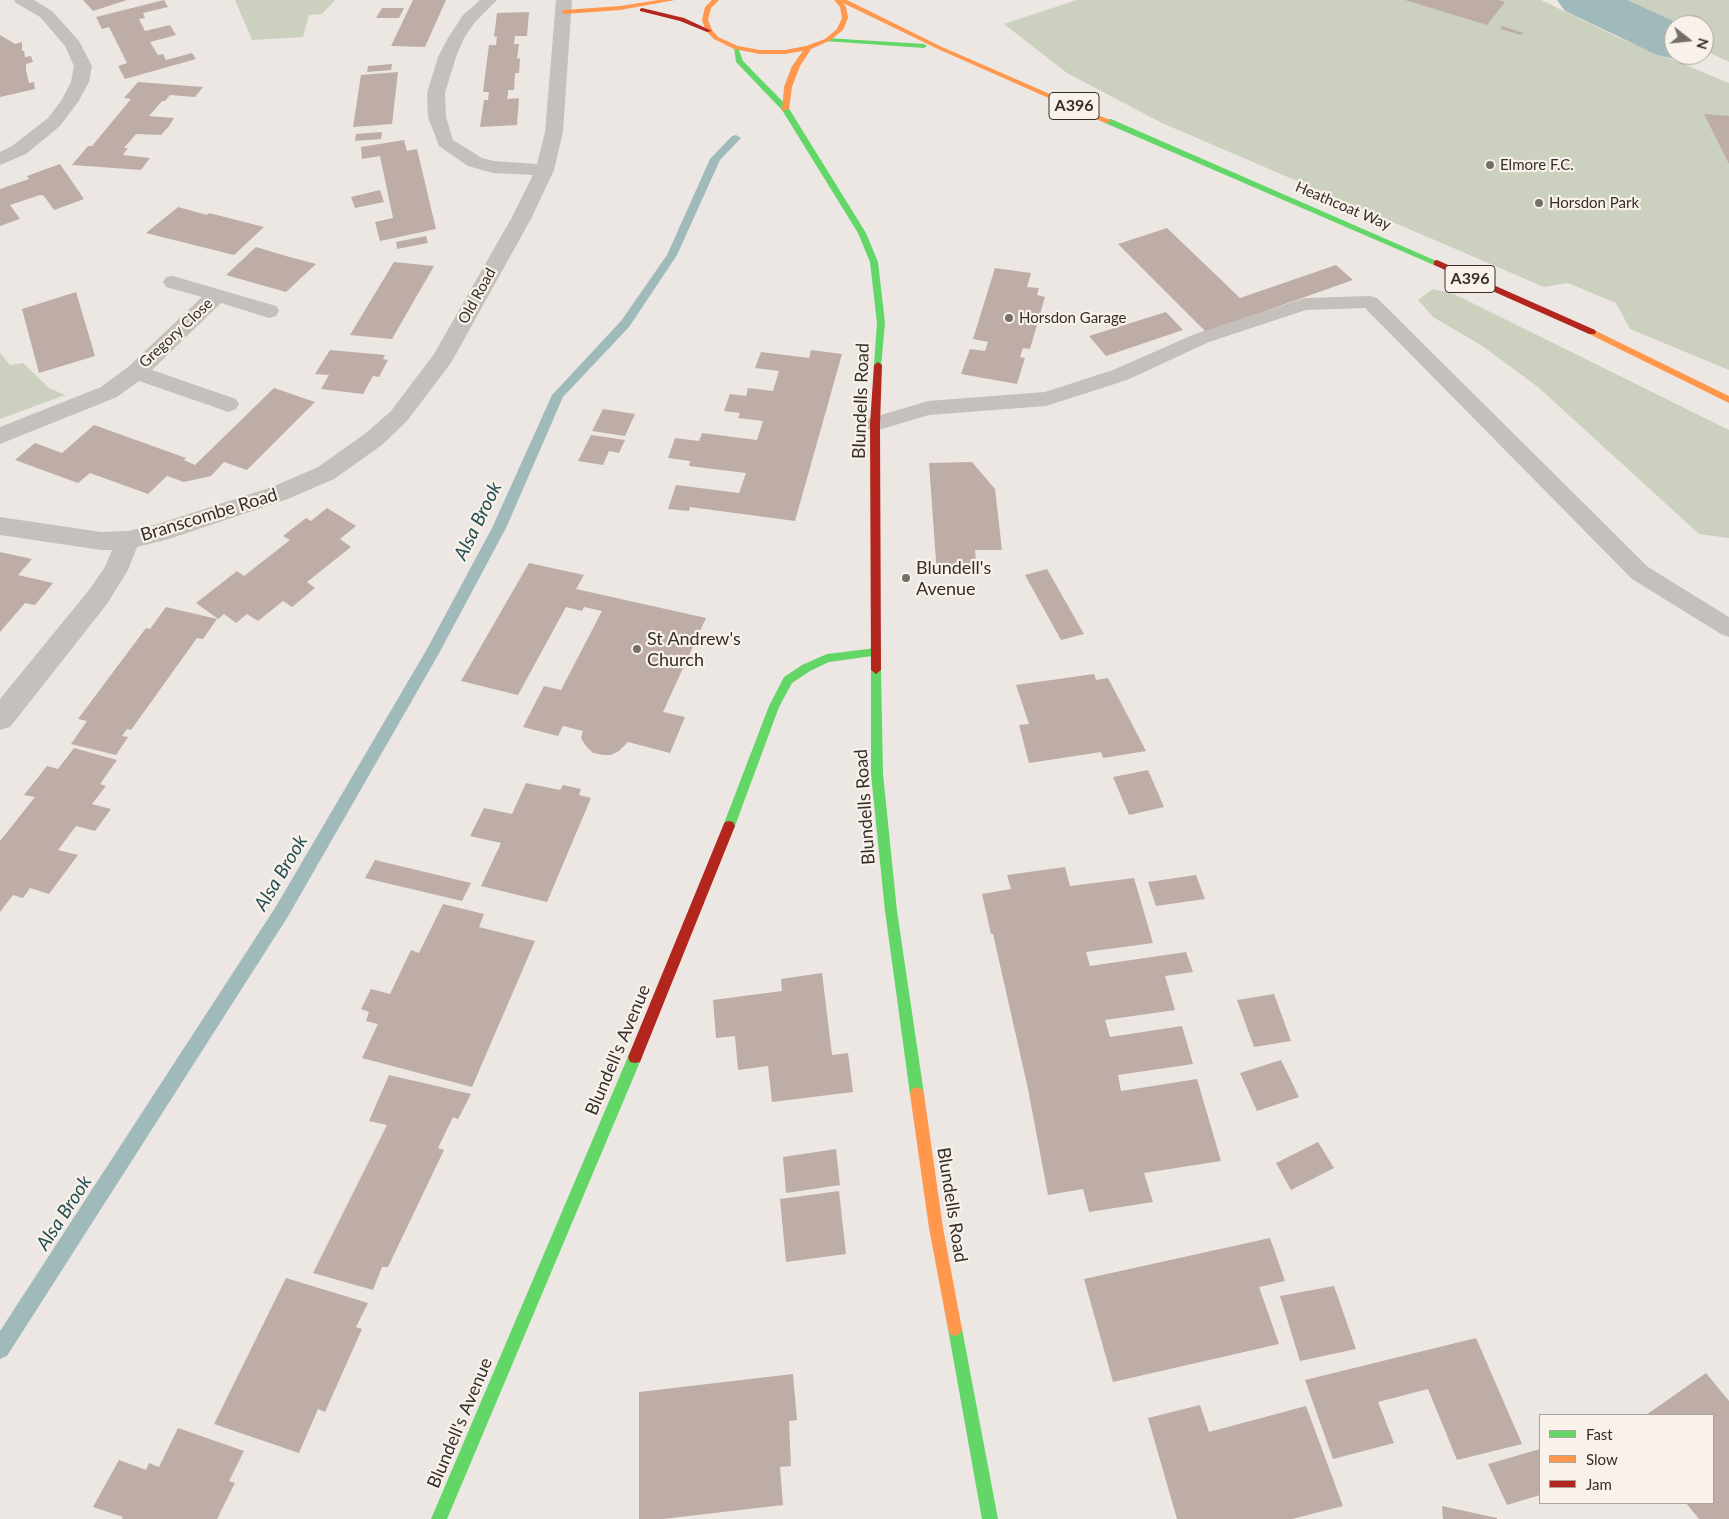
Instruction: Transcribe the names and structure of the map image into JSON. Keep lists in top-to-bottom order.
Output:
{
  "streets": {
    "street": [
      "A396",
      "Heathcoat Way",
      "Old Road",
      "Gregory Close",
      "Blundells Road",
      "Branscombe Road",
      "Blundell's Avenue"
    ]
  },
  "crossings": [
    ["A396", "Heathcoat Way"],
    ["A396", "Blundells Road"],
    ["Old Road", "Branscombe Road"],
    ["Blundells Road", "Blundell's Avenue"]
  ],
  "water": ["Alsa Brook"],
  "places": [
    "Elmore F.C.",
    "Horsdon Park",
    "Horsdon Garage",
    "Blundell's Avenue",
    "St Andrew's Church"
  ],
  "legend": ["Fast", "Slow", "Jam"],
  "north": "right"
}
